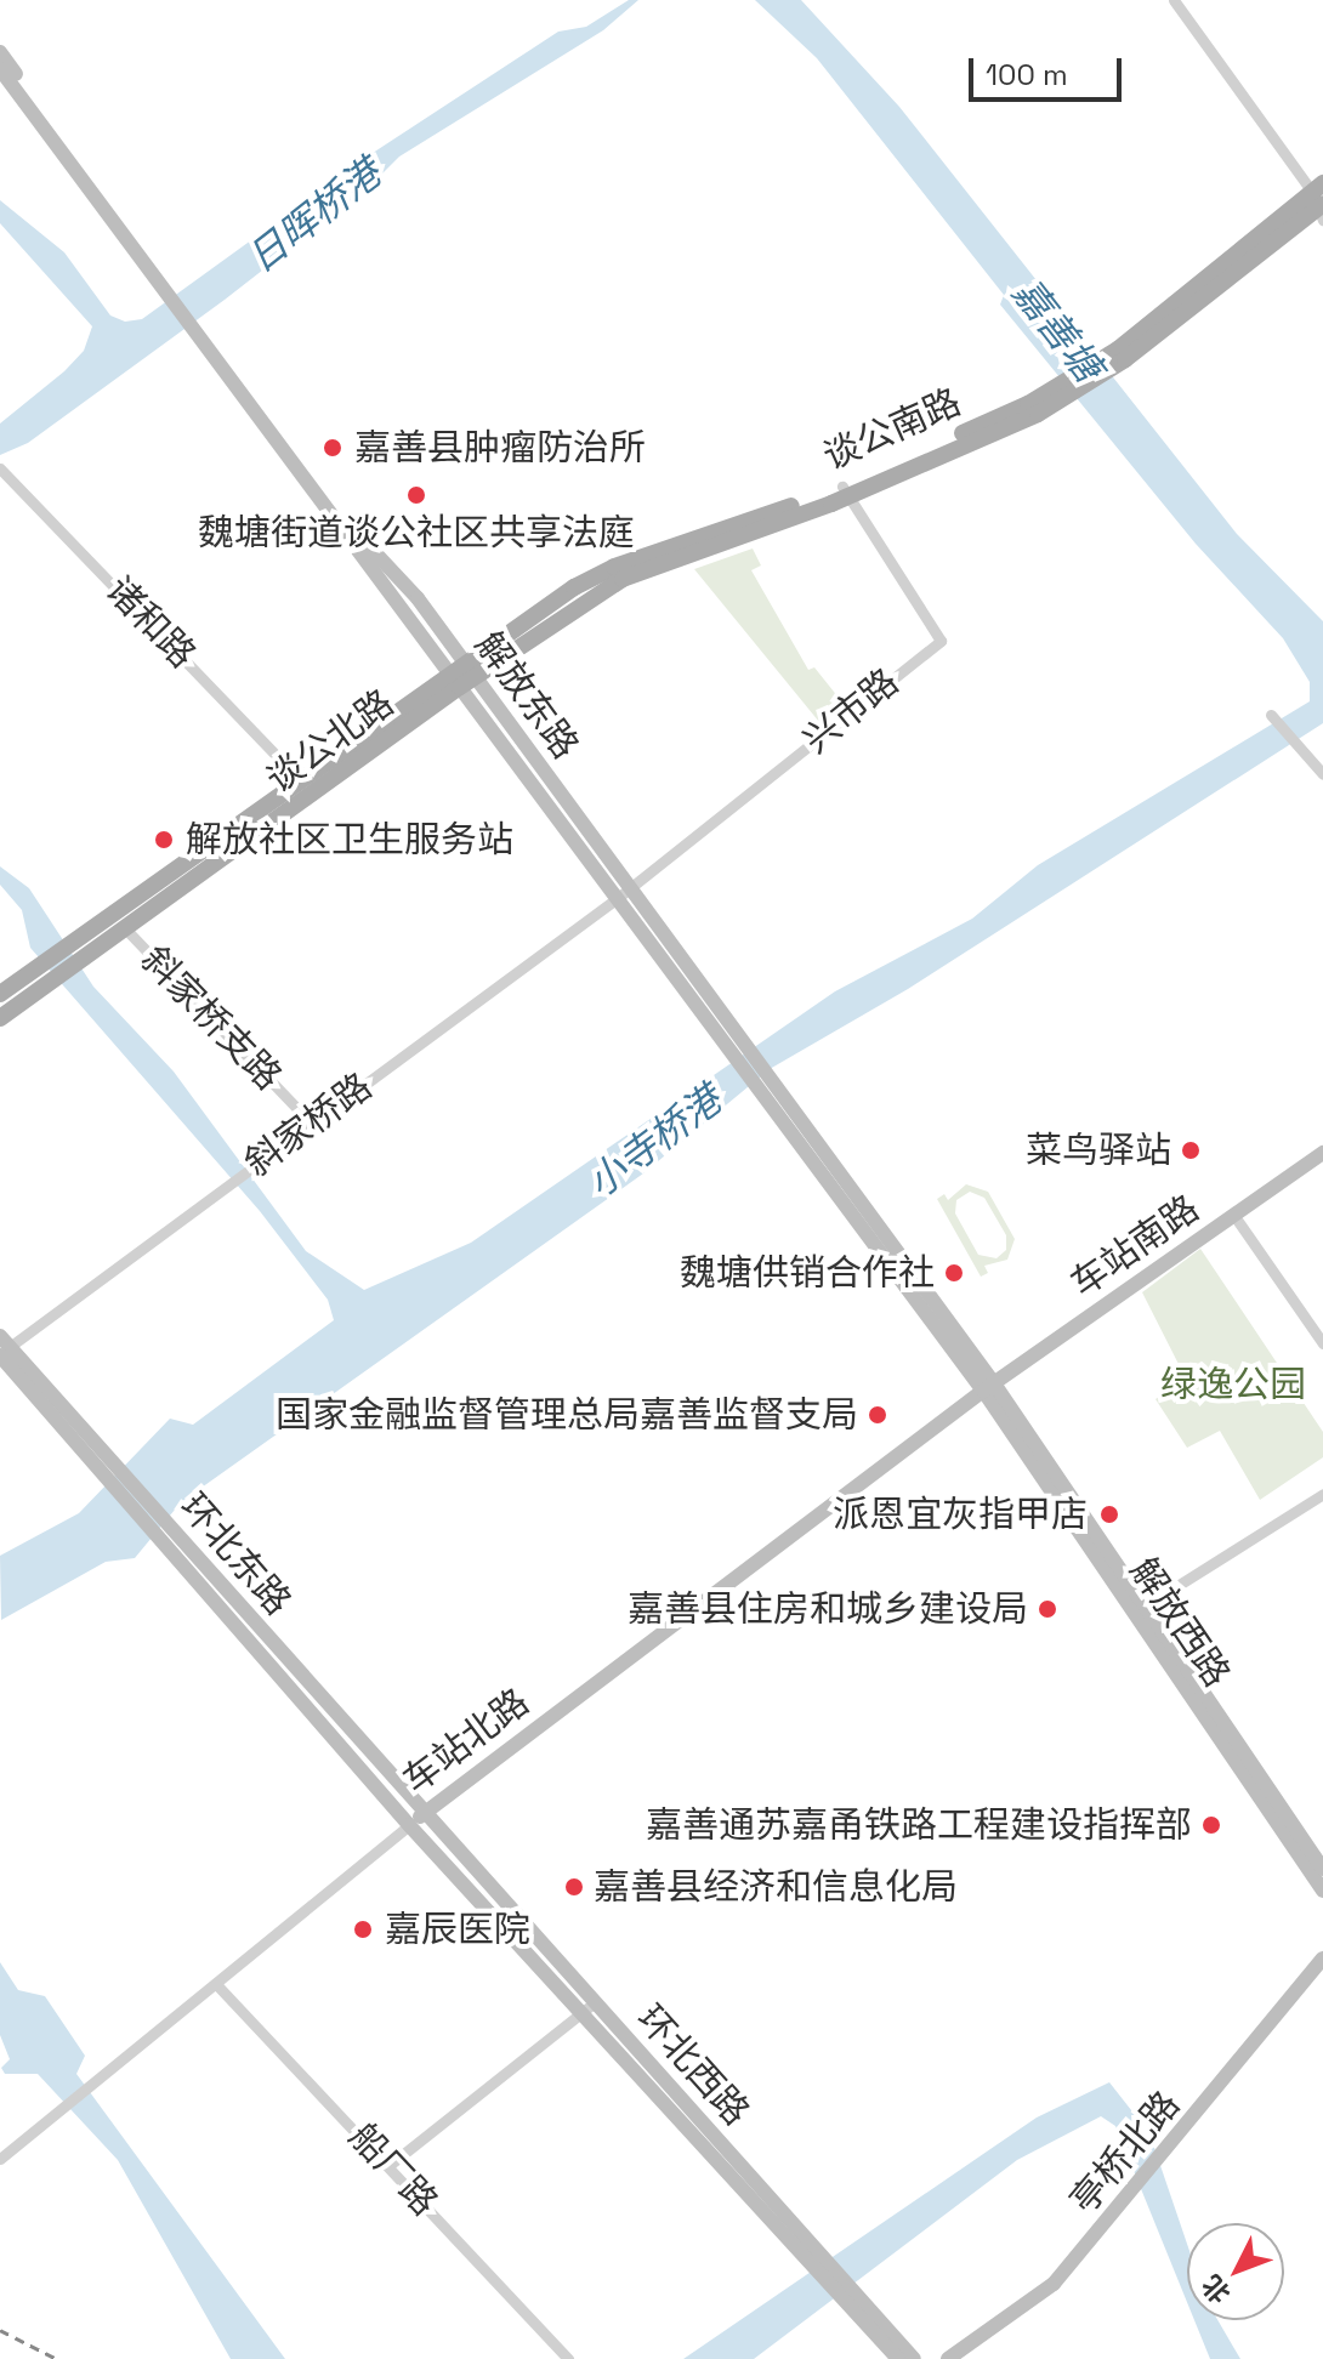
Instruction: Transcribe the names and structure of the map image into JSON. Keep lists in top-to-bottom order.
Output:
{
  "streets": {
    "main road": ["谈公南路", "谈公北路"],
    "street": [
      "诸和路",
      "解放东路",
      "兴市路",
      "斜家桥支路",
      "斜家桥路",
      "车站南路",
      "环北东路",
      "解放西路",
      "车站北路",
      "环北西路",
      "亭桥北路",
      "船厂路"
    ]
  },
  "crossings": [
    ["谈公南路", "解放东路"],
    ["谈公南路", "兴市路"],
    ["谈公南路", "谈公北路"],
    ["诸和路", "谈公北路"],
    ["解放东路", "兴市路"],
    ["解放东路", "谈公北路"],
    ["解放东路", "斜家桥路"],
    ["解放东路", "车站南路"],
    ["解放东路", "解放西路"],
    ["解放东路", "车站北路"],
    ["兴市路", "斜家桥路"],
    ["谈公北路", "斜家桥支路"],
    ["斜家桥支路", "斜家桥路"],
    ["斜家桥路", "环北东路"],
    ["车站南路", "解放西路"],
    ["车站南路", "车站北路"],
    ["环北东路", "车站北路"],
    ["环北东路", "环北西路"],
    ["解放西路", "车站北路"],
    ["车站北路", "环北西路"],
    ["车站北路", "船厂路"]
  ],
  "water": ["日晖桥港", "嘉善塘", "小寺桥港"],
  "parks": ["绿逸公园"],
  "places": [
    "嘉善县肿瘤防治所",
    "魏塘街道谈公社区共享法庭",
    "解放社区卫生服务站",
    "菜鸟驿站",
    "魏塘供销合作社",
    "国家金融监督管理总局嘉善监督支局",
    "派恩宜灰指甲店",
    "嘉善县住房和城乡建设局",
    "嘉善通苏嘉甬铁路工程建设指挥部",
    "嘉善县经济和信息化局",
    "嘉辰医院"
  ],
  "scale_bar": "100 m",
  "north": "bottom left"
}
